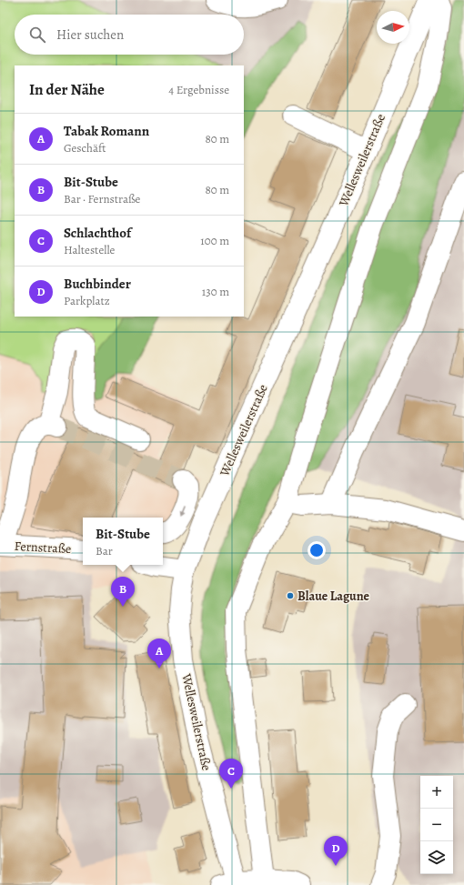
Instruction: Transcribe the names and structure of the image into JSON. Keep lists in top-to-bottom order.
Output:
{
  "streets": {
    "street": ["Wellesweilerstraße", "Fernstraße"]
  },
  "places": ["Blaue Lagune"],
  "north": "right",
  "page": {
    "search": "Hier suchen",
    "heading": ["In der Nähe", "4 Ergebnisse"],
    "list": [
      {
        "mark": "A",
        "name": "Tabak Romann",
        "note": "Geschäft",
        "value": "80 m"
      },
      {
        "mark": "B",
        "name": "Bit-Stube",
        "note": "Bar · Fernstraße",
        "value": "80 m"
      },
      {
        "mark": "C",
        "name": "Schlachthof",
        "note": "Haltestelle",
        "value": "100 m"
      },
      {
        "mark": "D",
        "name": "Buchbinder",
        "note": "Parkplatz",
        "value": "130 m"
      }
    ],
    "popup": ["Bit-Stube", "Bar"],
    "pins": [
      "B",
      "A",
      "C",
      "D"
    ],
    "map_buttons": ["+", "−"]
  }
}
